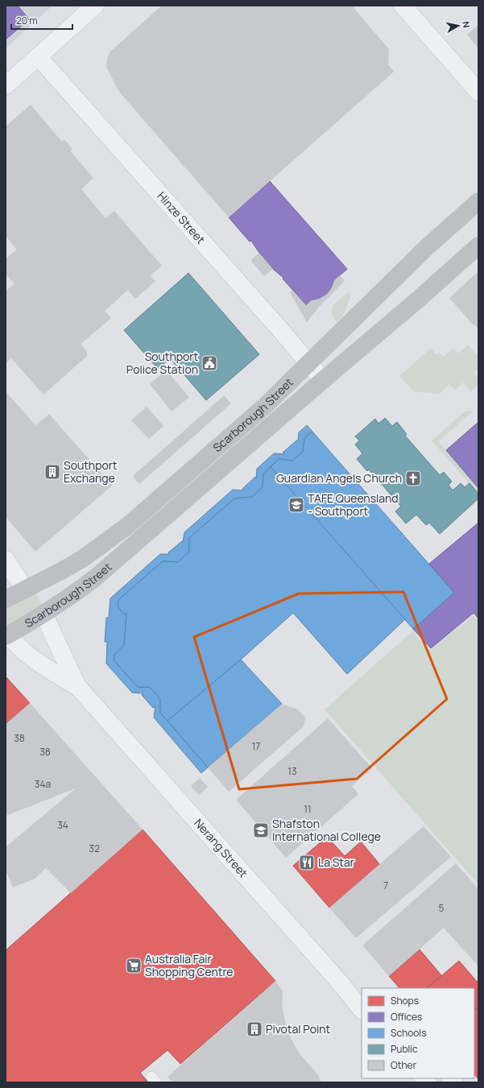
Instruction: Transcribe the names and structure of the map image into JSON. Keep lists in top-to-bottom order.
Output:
{
  "streets": {
    "main road": ["Scarborough Street"],
    "street": ["Hinze Street", "Nerang Street"]
  },
  "crossings": [
    ["Hinze Street", "Scarborough Street"],
    ["Scarborough Street", "Nerang Street"]
  ],
  "places": {
    "public building": ["Southport Police Station"],
    "building": ["Southport Exchange", "Pivotal Point"],
    "church": ["Guardian Angels Church"],
    "school or university": ["TAFE Queensland - Southport", "Shafston International College"],
    "restaurant": ["La Star"],
    "supermarket": ["Australia Fair Shopping Centre"]
  },
  "house_numbers": [
    "38",
    "17",
    "38",
    "13",
    "34a",
    "11",
    "34",
    "32",
    "7",
    "5"
  ],
  "legend": [
    "Shops",
    "Offices",
    "Schools",
    "Public",
    "Other"
  ],
  "scale_bar": "20 m",
  "north": "right"
}
